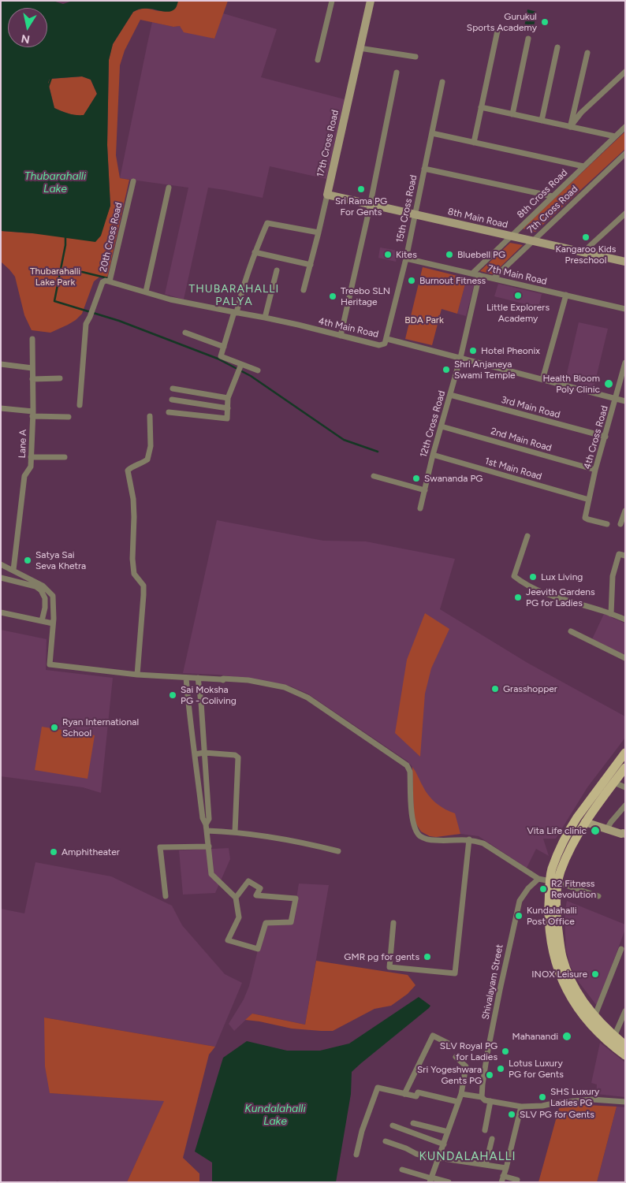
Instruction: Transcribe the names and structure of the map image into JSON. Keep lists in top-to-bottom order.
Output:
{
  "streets": {
    "street": [
      "17th Cross Road",
      "8th Cross Road",
      "15th Cross Road",
      "7th Cross Road",
      "8th Main Road",
      "20th Cross Road",
      "7th Main Road",
      "4th Main Road",
      "3rd Main Road",
      "12th Cross Road",
      "4th Cross Road",
      "2nd Main Road",
      "Lane A",
      "1st Main Road",
      "Shivalayam Street"
    ]
  },
  "crossings": [
    ["17th Cross Road", "8th Main Road"],
    ["8th Cross Road", "8th Main Road"],
    ["8th Cross Road", "7th Main Road"],
    ["15th Cross Road", "8th Main Road"],
    ["15th Cross Road", "7th Main Road"],
    ["15th Cross Road", "4th Main Road"],
    ["7th Cross Road", "8th Main Road"],
    ["7th Cross Road", "7th Main Road"],
    ["20th Cross Road", "4th Main Road"],
    ["7th Main Road", "12th Cross Road"],
    ["4th Main Road", "12th Cross Road"],
    ["4th Main Road", "4th Cross Road"],
    ["3rd Main Road", "12th Cross Road"],
    ["3rd Main Road", "4th Cross Road"],
    ["12th Cross Road", "2nd Main Road"],
    ["12th Cross Road", "1st Main Road"],
    ["4th Cross Road", "2nd Main Road"],
    ["4th Cross Road", "1st Main Road"]
  ],
  "districts": ["THUBARAHALLI PALYA", "KUNDALAHALLI"],
  "water": ["Thubarahalli Lake", "Kundalahalli Lake"],
  "parks": ["Thubarahalli Lake Park", "BDA Park"],
  "places": [
    "Gurukul Sports Academy",
    "Sri Rama PG For Gents",
    "Kangaroo Kids Preschool",
    "Kites",
    "Bluebell PG",
    "Burnout Fitness",
    "Little Explorers Academy",
    "Treebo SLN Heritage",
    "Hotel Pheonix",
    "Shri Anjaneya Swami Temple",
    "Health Bloom Poly Clinic",
    "Swananda PG",
    "Satya Sai Seva Khetra",
    "Lux Living",
    "Jeevith Gardens PG for Ladies",
    "Grasshopper",
    "Sai Moksha PG - Coliving",
    "Ryan International School",
    "Vita Life clinic",
    "Amphitheater",
    "R2 Fitness Revolution",
    "Kundalahalli Post Office",
    "GMR pg for gents",
    "INOX Leisure",
    "Mahanandi",
    "SLV Royal PG for Ladies",
    "Lotus Luxury PG for Gents",
    "Sri Yogeshwara Gents PG",
    "SHS Luxury Ladies PG",
    "SLV PG for Gents"
  ],
  "north": "bottom"
}
